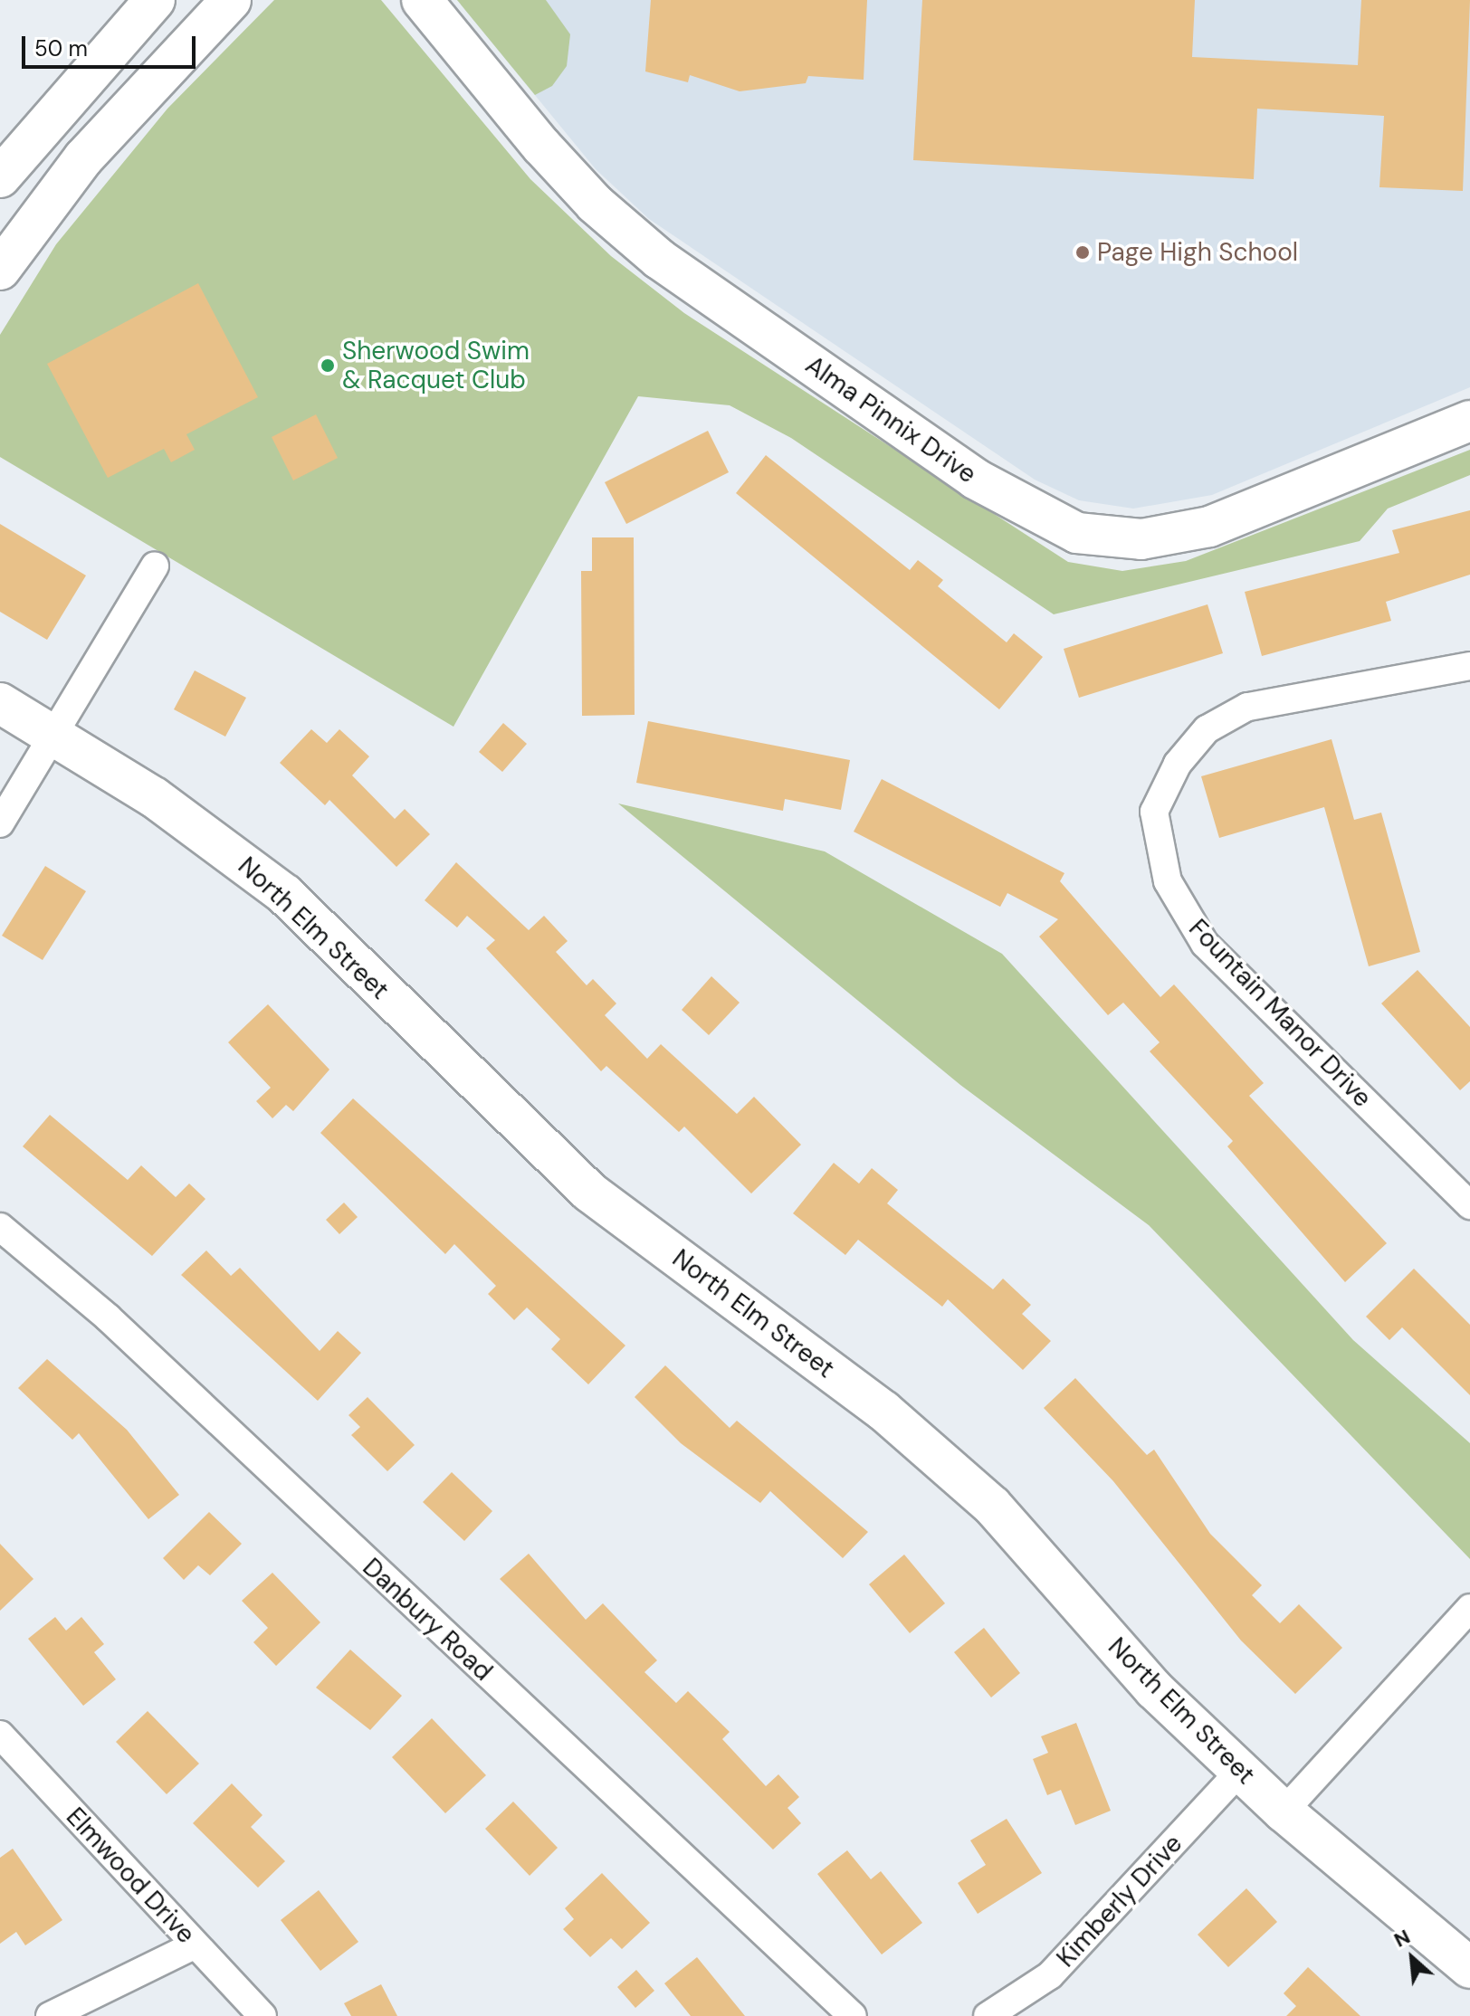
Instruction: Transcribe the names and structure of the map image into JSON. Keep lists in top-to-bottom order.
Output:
{
  "streets": {
    "main road": ["Alma Pinnix Drive", "North Elm Street"],
    "street": [
      "Fountain Manor Drive",
      "Danbury Road",
      "Elmwood Drive",
      "Kimberly Drive"
    ]
  },
  "crossings": [
    ["North Elm Street", "Kimberly Drive"]
  ],
  "places": ["Page High School", "Sherwood Swim & Racquet Club"],
  "scale_bar": "50 m",
  "north": "top left"
}
